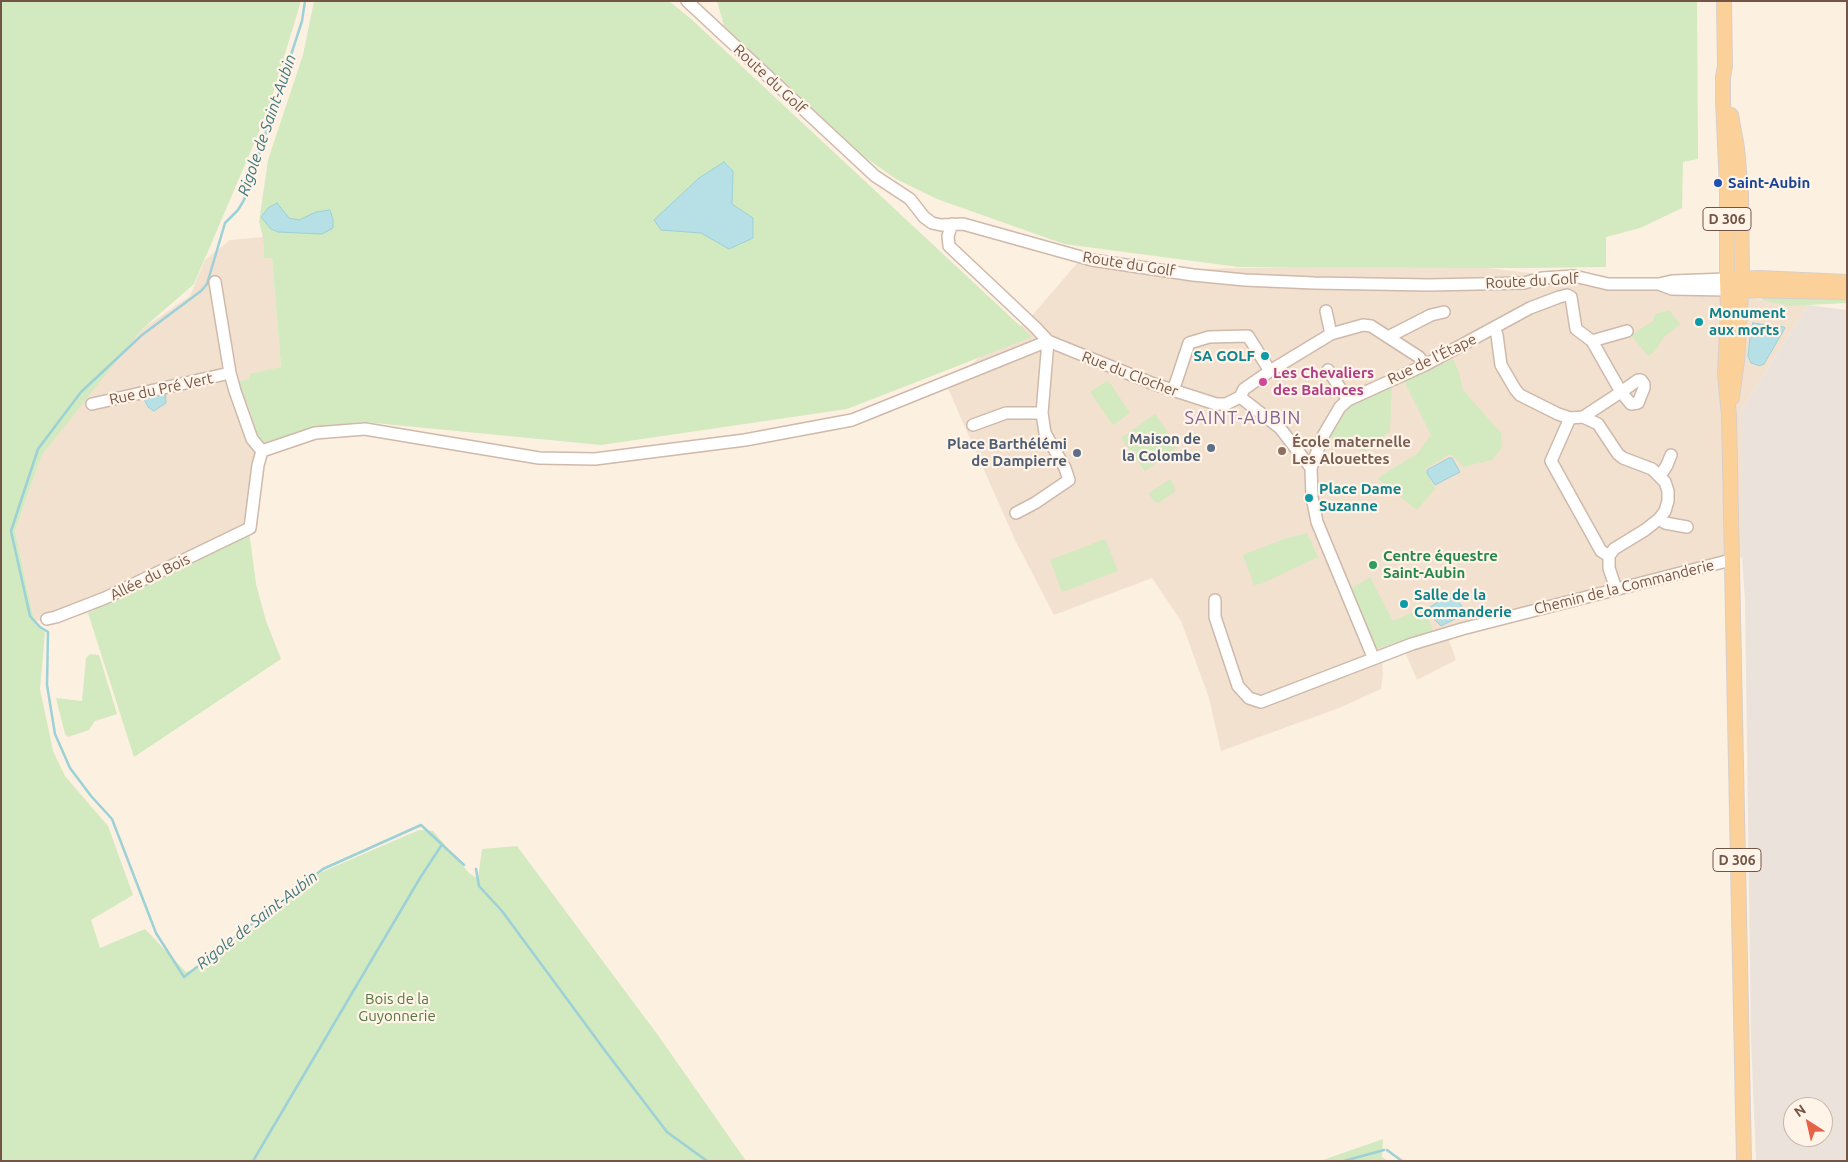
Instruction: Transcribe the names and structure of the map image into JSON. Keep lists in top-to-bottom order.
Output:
{
  "streets": {
    "main road": ["D 306"],
    "street": [
      "Route du Golf",
      "Rue de l'Étape",
      "Rue du Clocher",
      "Rue du Pré Vert",
      "Allée du Bois",
      "Chemin de la Commanderie"
    ]
  },
  "crossings": [
    ["Route du Golf", "D 306"],
    ["D 306", "Chemin de la Commanderie"]
  ],
  "districts": ["SAINT-AUBIN"],
  "water": ["Rigole de Saint-Aubin"],
  "parks": ["Bois de la Guyonnerie"],
  "places": [
    "Saint-Aubin",
    "Monument aux morts",
    "SA GOLF",
    "Les Chevaliers des Balances",
    "Maison de la Colombe",
    "École maternelle Les Alouettes",
    "Place Barthélémi de Dampierre",
    "Place Dame Suzanne",
    "Centre équestre Saint-Aubin",
    "Salle de la Commanderie"
  ],
  "north": "top left"
}
